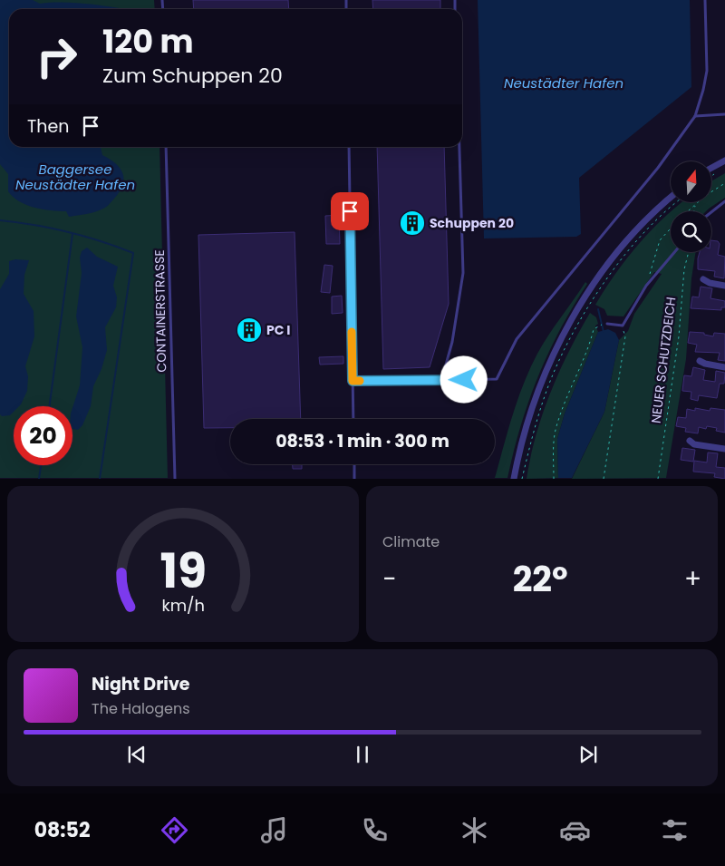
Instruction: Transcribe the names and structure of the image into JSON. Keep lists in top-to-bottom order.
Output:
{
  "streets": {
    "lane": ["CONTAINERSTRASSE"],
    "path": ["NEUER SCHUTZDEICH"]
  },
  "water": ["Neustädter Hafen", "Baggersee Neustädter Hafen"],
  "places": {
    "building": ["Schuppen 20", "PC I"]
  },
  "north": "top",
  "page": {
    "turn": ["120 m", "Zum Schuppen 20"],
    "then": "Then",
    "limit": "20",
    "trip": "08:53 · 1 min · 300 m",
    "tile": "Climate",
    "heat": ["−", "22°", "+"],
    "song": ["Night Drive", "The Halogens"],
    "tabs": "08:52",
    "gauge": ["19", "km/h"]
  }
}
